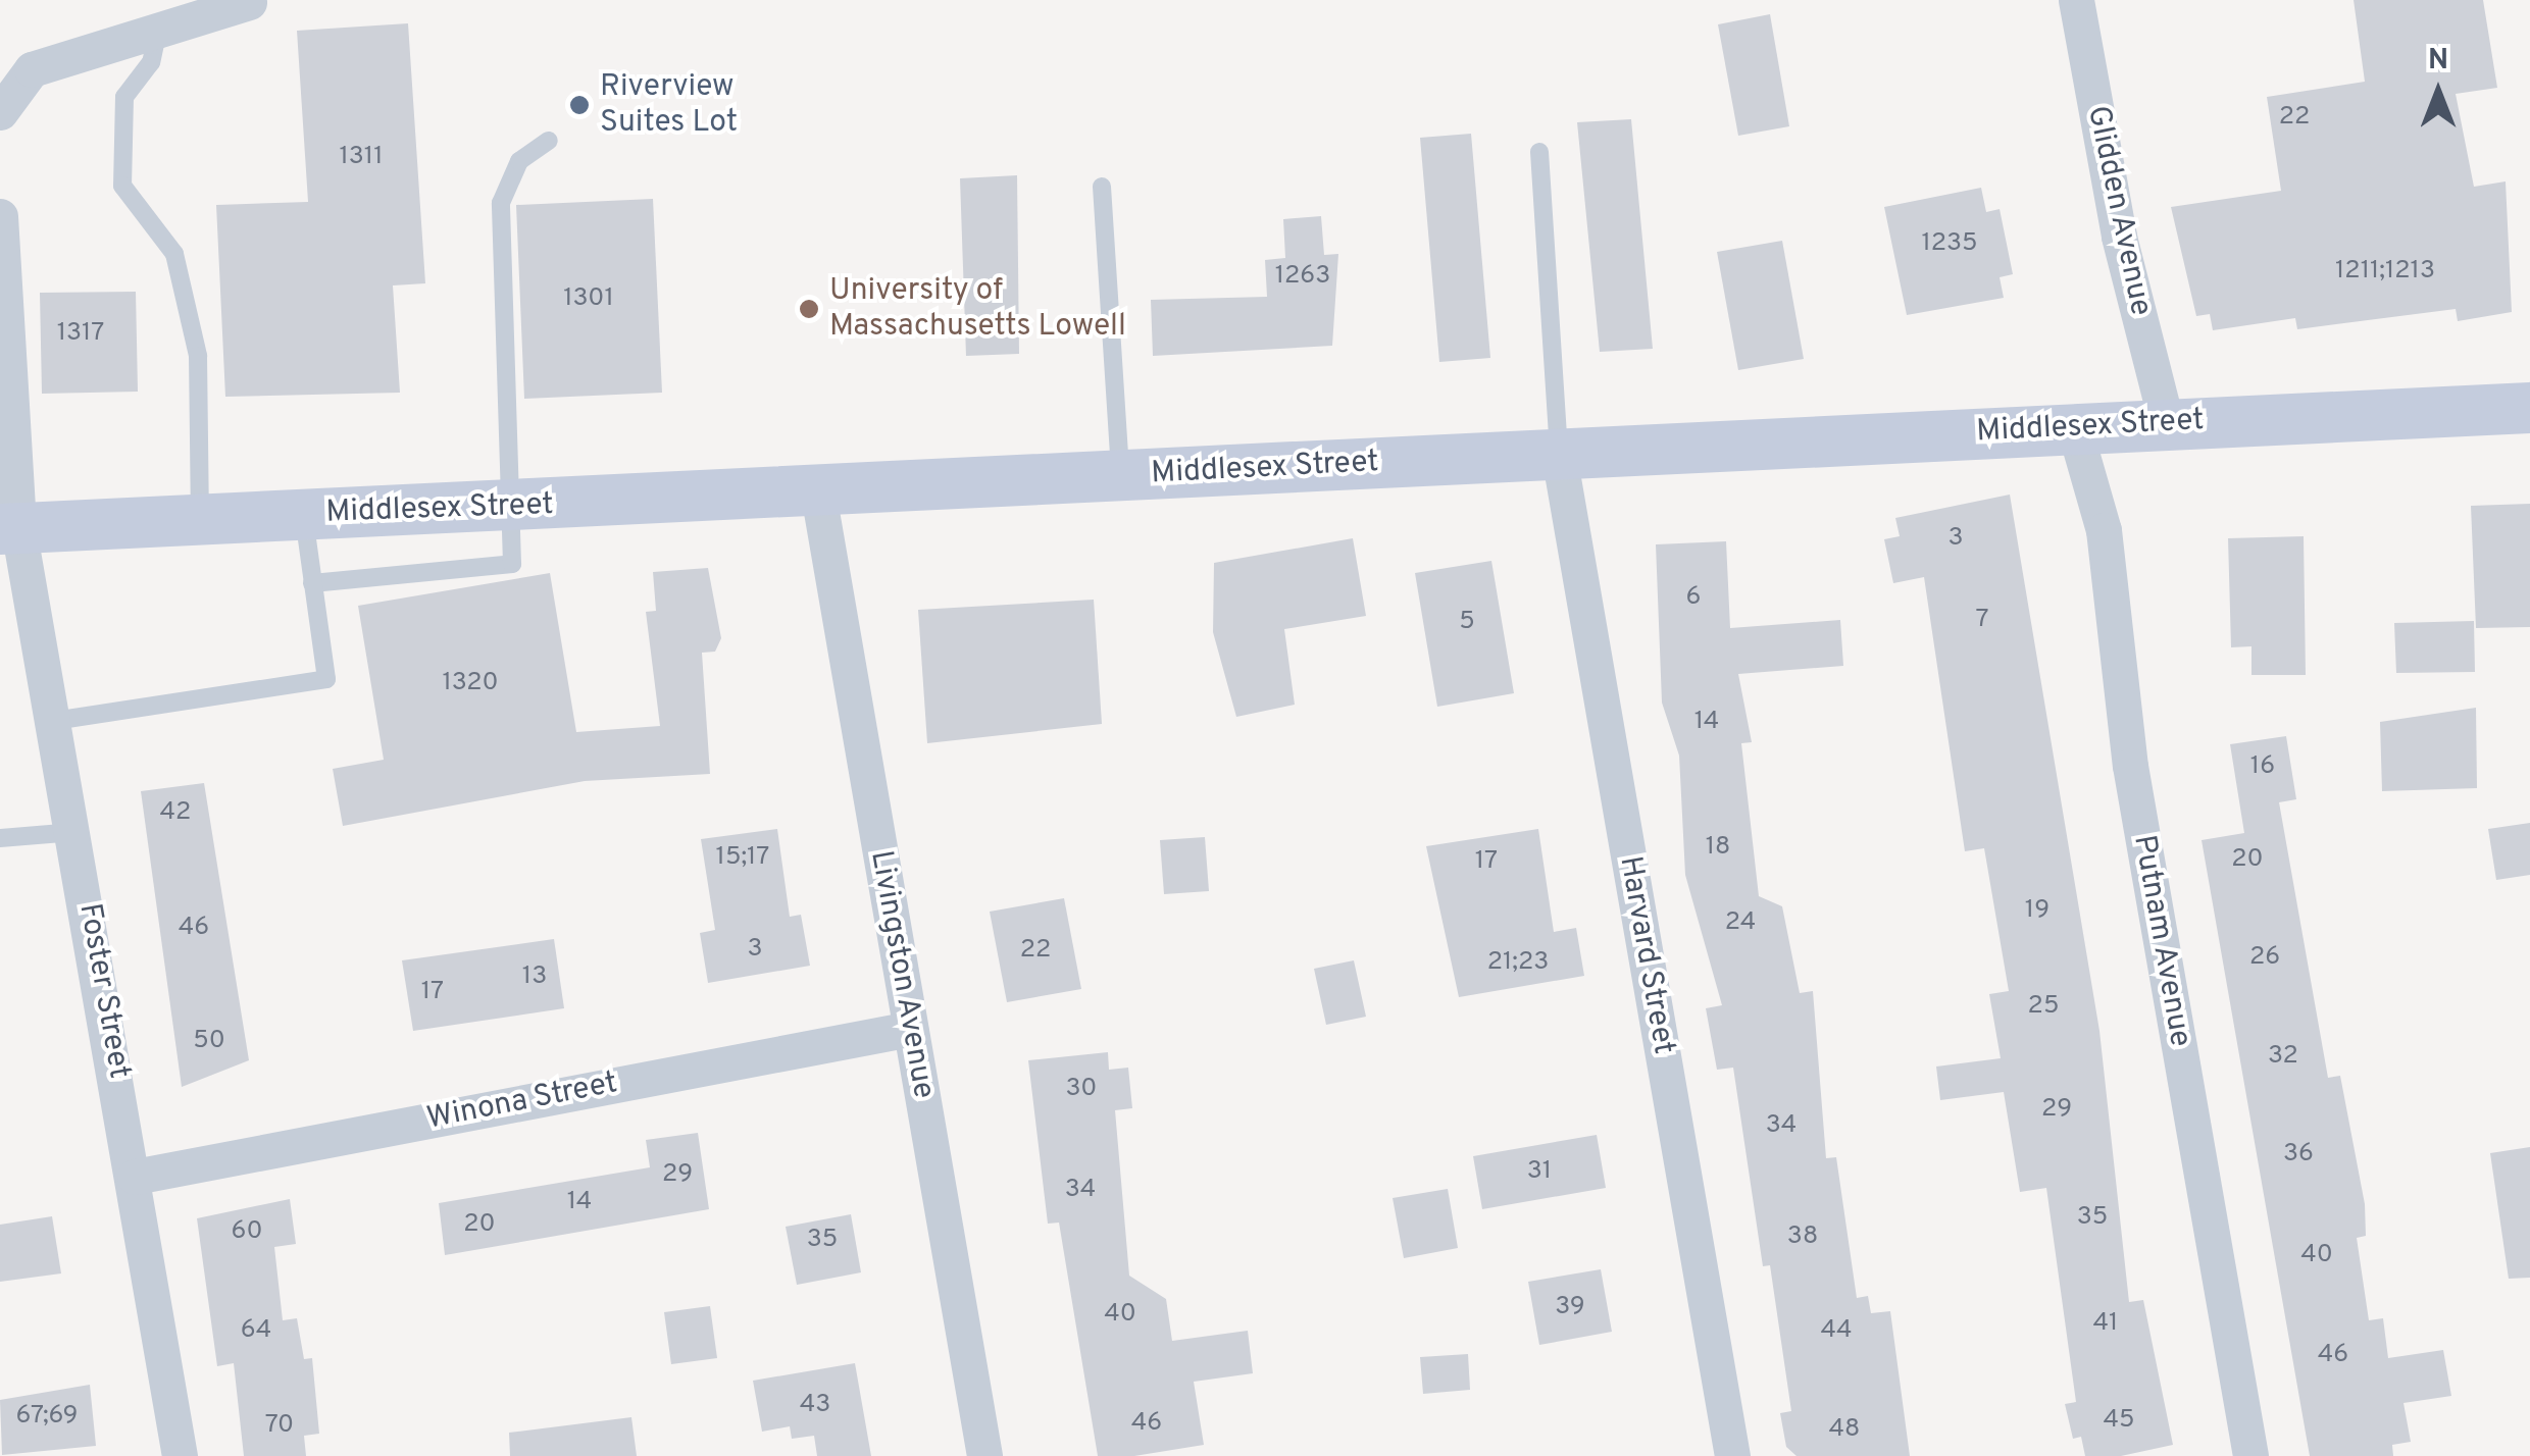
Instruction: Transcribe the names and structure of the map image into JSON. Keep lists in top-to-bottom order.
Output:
{
  "streets": {
    "main road": ["Middlesex Street"],
    "street": [
      "Glidden Avenue",
      "Putnam Avenue",
      "Harvard Street",
      "Livingston Avenue",
      "Foster Street",
      "Winona Street"
    ]
  },
  "crossings": [
    ["Glidden Avenue", "Middlesex Street"],
    ["Middlesex Street", "Putnam Avenue"],
    ["Middlesex Street", "Harvard Street"],
    ["Middlesex Street", "Livingston Avenue"],
    ["Middlesex Street", "Foster Street"],
    ["Livingston Avenue", "Winona Street"],
    ["Foster Street", "Winona Street"]
  ],
  "places": ["Riverview Suites Lot", "University of Massachusetts Lowell"],
  "house_numbers": [
    "22",
    "1311",
    "1235",
    "1211;1213",
    "1263",
    "1301",
    "1317",
    "3",
    "6",
    "7",
    "5",
    "1320",
    "14",
    "16",
    "42",
    "18",
    "15;17",
    "20",
    "17",
    "19",
    "24",
    "46",
    "3",
    "22",
    "26",
    "21;23",
    "13",
    "17",
    "25",
    "50",
    "32",
    "30",
    "29",
    "34",
    "36",
    "31",
    "29",
    "34",
    "14",
    "35",
    "20",
    "60",
    "38",
    "35",
    "40",
    "39",
    "40",
    "41",
    "64",
    "44",
    "46",
    "43",
    "67;69",
    "45",
    "46",
    "70",
    "48"
  ],
  "north": "top"
}
